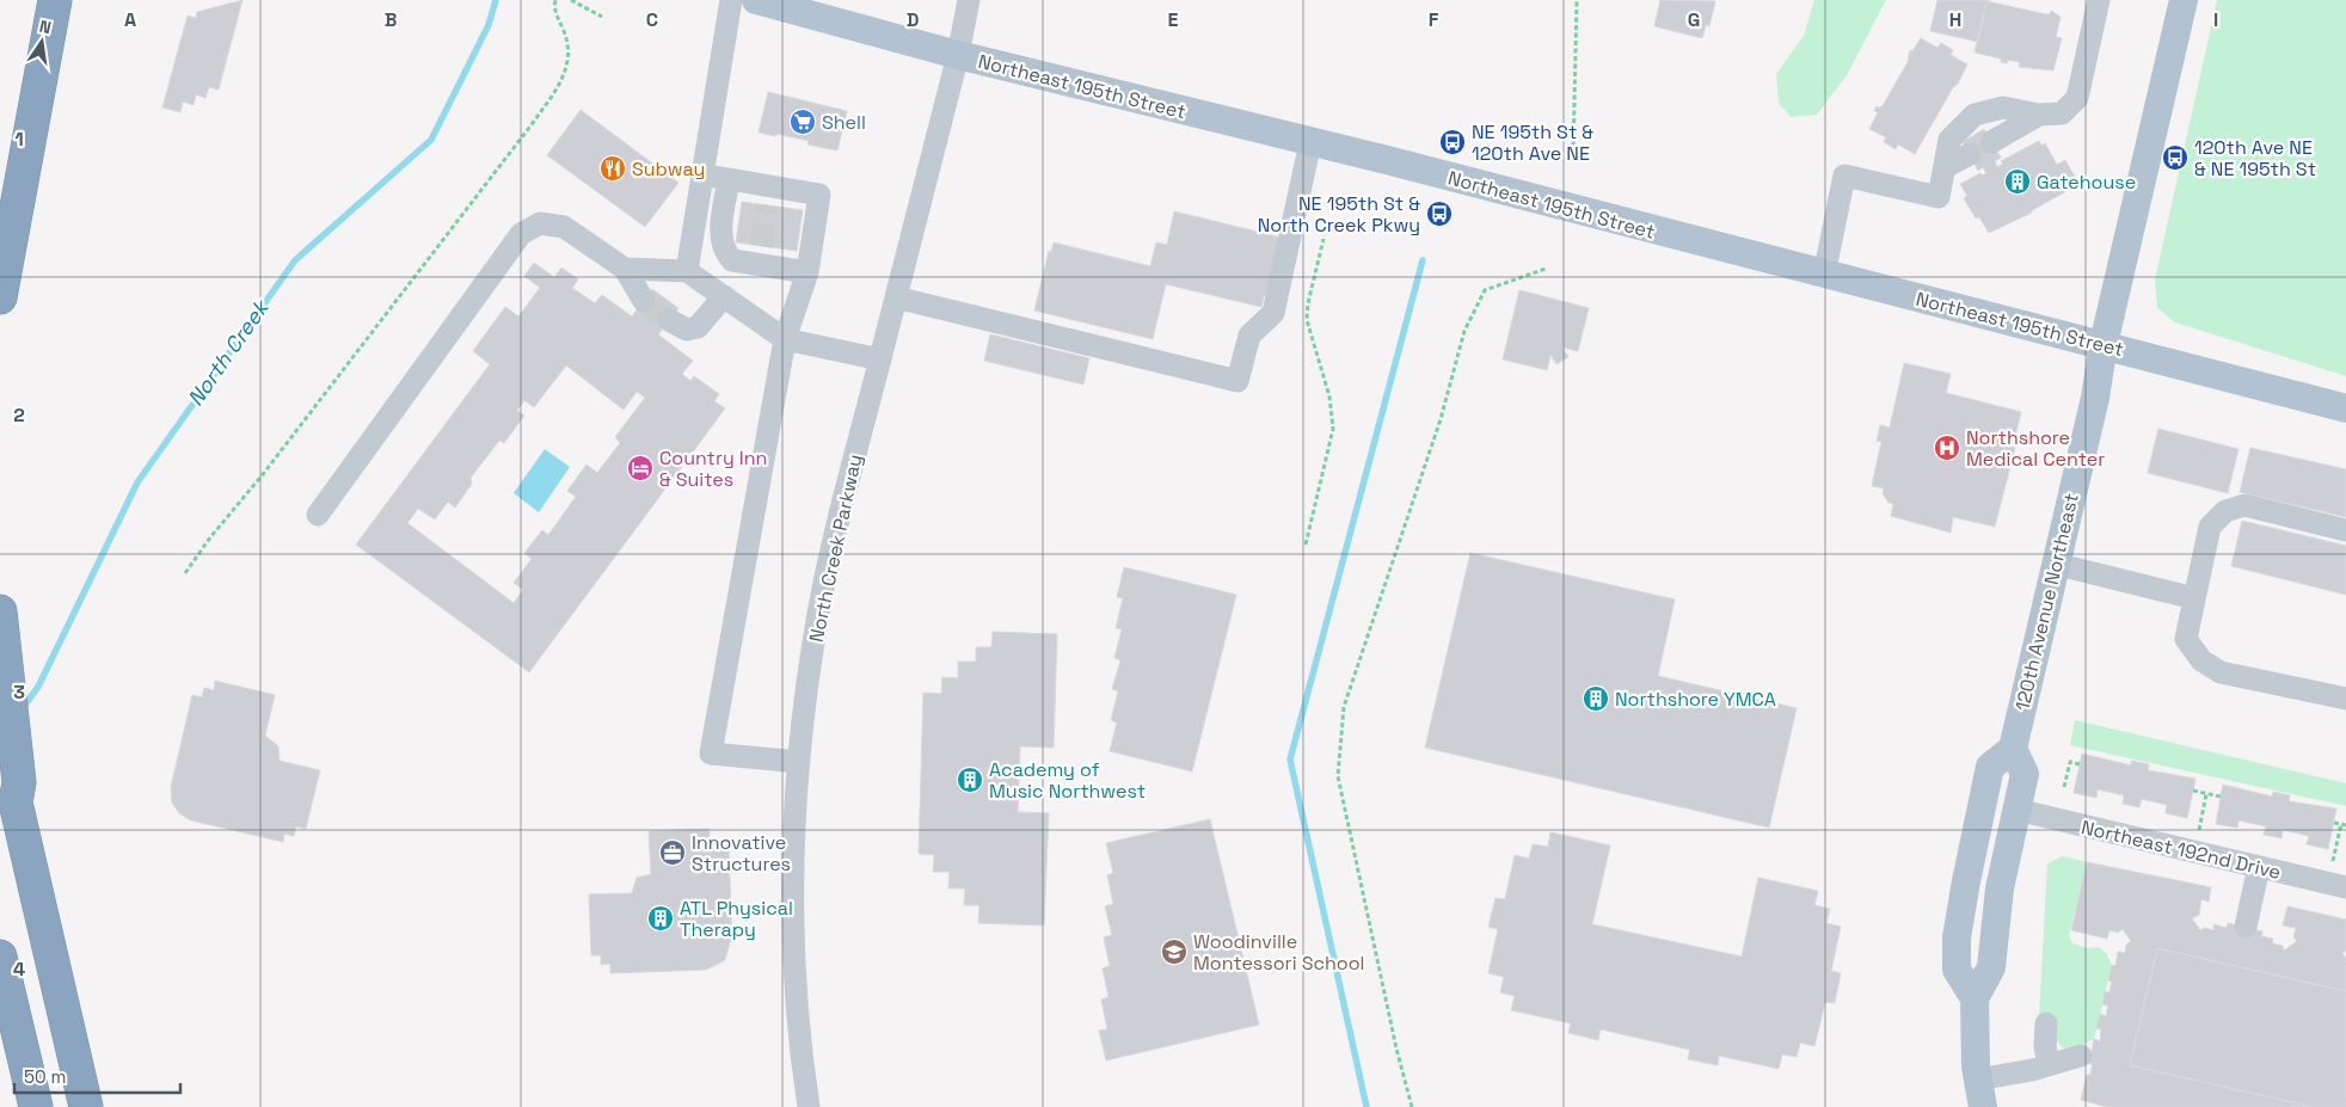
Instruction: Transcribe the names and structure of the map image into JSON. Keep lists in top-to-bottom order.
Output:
{
  "streets": {
    "main road": ["Northeast 195th Street", "120th Avenue Northeast"],
    "street": ["North Creek Parkway", "Northeast 192nd Drive"]
  },
  "crossings": [
    ["Northeast 195th Street", "North Creek Parkway"],
    ["Northeast 195th Street", "120th Avenue Northeast"]
  ],
  "water": ["North Creek"],
  "places": {
    "supermarket": ["Shell"],
    "bus stop": ["NE 195th St & 120th Ave NE", "120th Ave NE & NE 195th St", "NE 195th St & North Creek Pkwy"],
    "restaurant": ["Subway"],
    "building": [
      "Gatehouse",
      "Northshore YMCA",
      "Academy of Music Northwest",
      "ATL Physical Therapy"
    ],
    "hospital": ["Northshore Medical Center"],
    "hotel": ["Country Inn & Suites"],
    "office": ["Innovative Structures"],
    "school or university": ["Woodinville Montessori School"]
  },
  "scale_bar": "50 m",
  "north": "top",
  "grid": {
    "columns": [
      "A",
      "B",
      "C",
      "D",
      "E",
      "F",
      "G",
      "H",
      "I"
    ],
    "rows": [
      "1",
      "2",
      "3",
      "4"
    ]
  }
}
